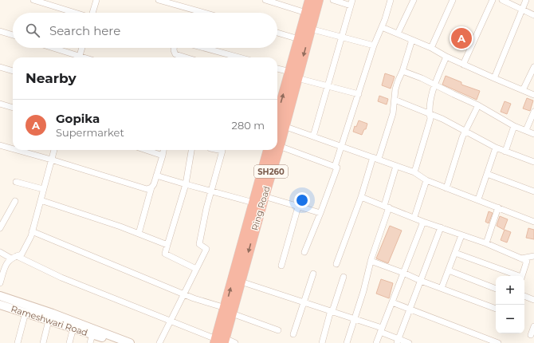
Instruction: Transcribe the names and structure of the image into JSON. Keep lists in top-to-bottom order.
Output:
{
  "streets": {
    "highway": ["SH260", "Ring Road"],
    "main road": ["Rameshwari Road"]
  },
  "page": {
    "search": "Search here",
    "pins": "A",
    "heading": "Nearby",
    "list": [
      {
        "mark": "A",
        "name": "Gopika",
        "note": "Supermarket",
        "value": "280 m"
      }
    ],
    "map_buttons": ["+", "−"]
  }
}
